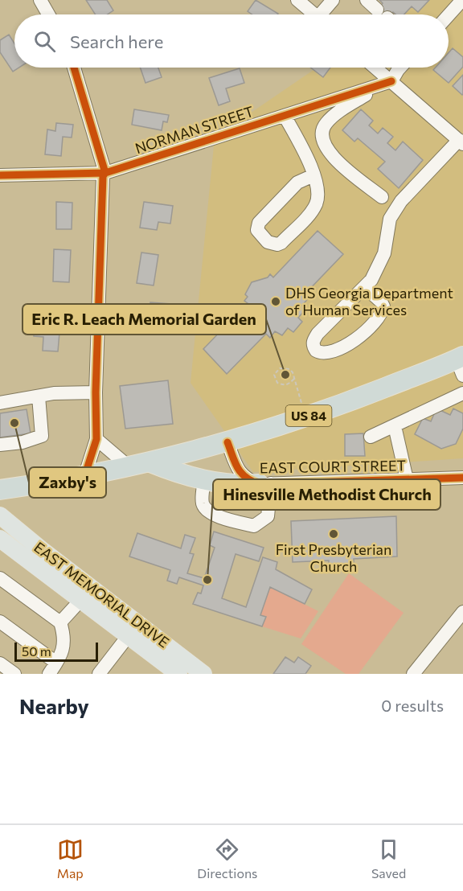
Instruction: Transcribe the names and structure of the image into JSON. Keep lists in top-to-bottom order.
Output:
{
  "streets": {
    "highway": ["US 84"],
    "main road": ["EAST MEMORIAL DRIVE"],
    "street": ["NORMAN STREET", "EAST COURT STREET"]
  },
  "crossings": [
    ["US 84", "EAST COURT STREET"]
  ],
  "places": [
    "DHS Georgia Department of Human Services",
    "Eric R. Leach Memorial Garden",
    "Zaxby's",
    "First Presbyterian Church",
    "Hinesville Methodist Church"
  ],
  "scale_bar": "50 m",
  "page": {
    "search": "Search here",
    "scale": "50 m",
    "heading": ["Nearby", "0 results"],
    "nav": ["Map", "Directions", "Saved"]
  }
}
